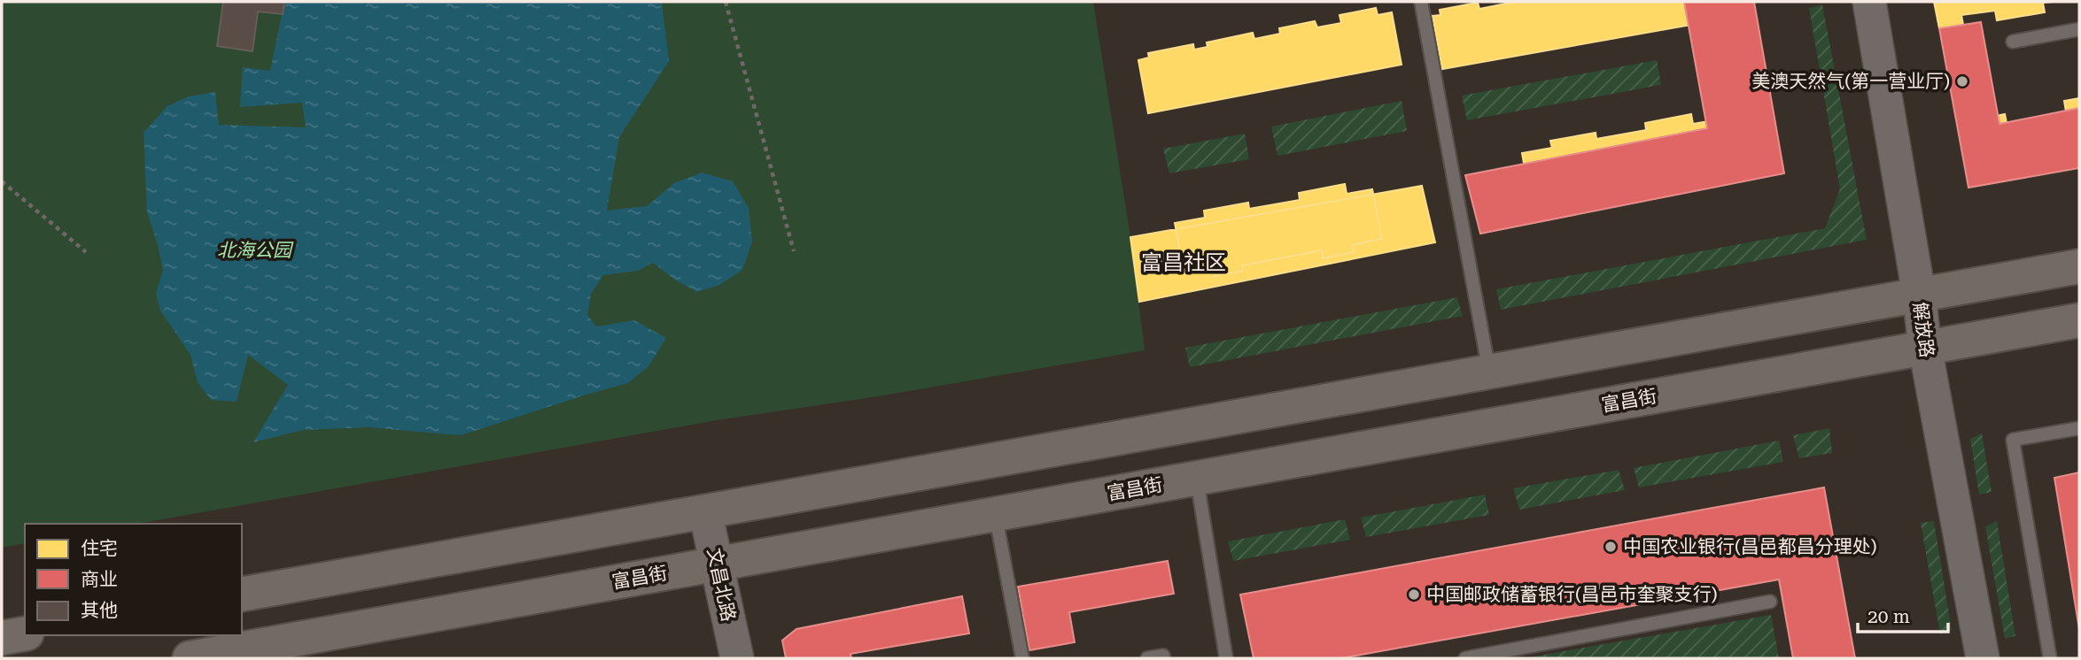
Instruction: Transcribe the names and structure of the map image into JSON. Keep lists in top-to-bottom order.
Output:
{
  "streets": {
    "main road": ["富昌街"],
    "street": ["解放路", "文昌北路"]
  },
  "crossings": [
    ["解放路", "富昌街"],
    ["富昌街", "文昌北路"]
  ],
  "districts": ["富昌社区"],
  "parks": ["北海公园"],
  "places": ["美澳天然气(第一营业厅)", "中国农业银行(昌邑都昌分理处)", "中国邮政储蓄银行(昌邑市奎聚支行)"],
  "legend": ["住宅", "商业", "其他"],
  "scale_bar": "20 m"
}
